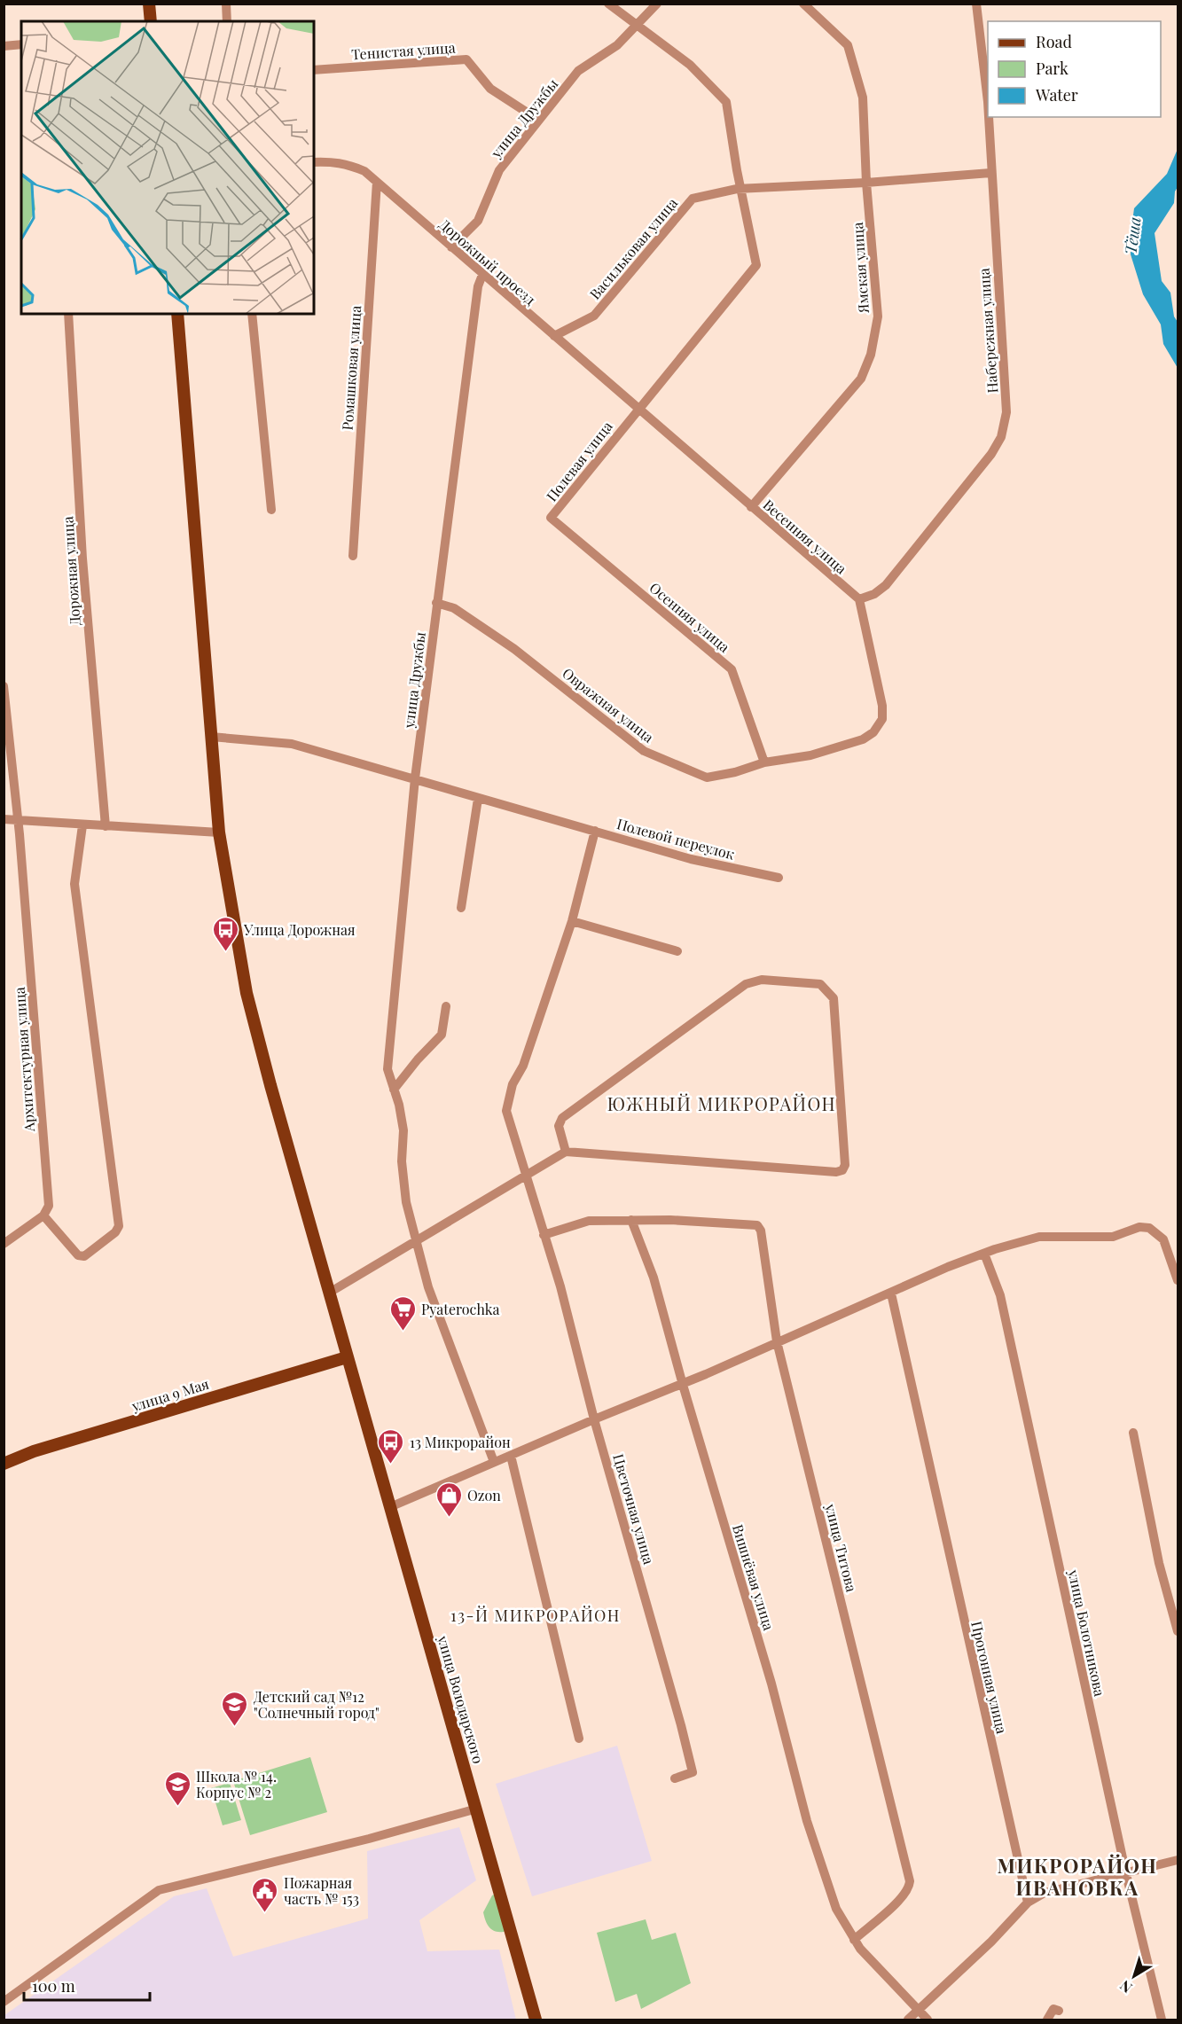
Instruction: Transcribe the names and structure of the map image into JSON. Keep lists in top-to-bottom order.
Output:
{
  "streets": {
    "main road": ["улица 9 Мая", "улица Володарского"],
    "street": [
      "Тенистая улица",
      "улица Дружбы",
      "Васильковая улица",
      "Дорожный проезд",
      "Ямская улица",
      "Набережная улица",
      "Ромашковая улица",
      "Полевая улица",
      "Весенняя улица",
      "Дорожная улица",
      "Осенняя улица",
      "Овражная улица",
      "Полевой переулок",
      "Архитектурная улица",
      "Цветочная улица",
      "улица Титова",
      "Вишнёвая улица",
      "улица Болотникова",
      "Прогонная улица"
    ]
  },
  "crossings": [
    ["Тенистая улица", "улица Дружбы"],
    ["улица Дружбы", "Дорожный проезд"],
    ["улица Дружбы", "Овражная улица"],
    ["Васильковая улица", "Дорожный проезд"],
    ["Васильковая улица", "Ямская улица"],
    ["Васильковая улица", "Набережная улица"],
    ["Дорожный проезд", "Ромашковая улица"],
    ["Дорожный проезд", "Полевая улица"],
    ["Дорожный проезд", "Весенняя улица"],
    ["Ямская улица", "Весенняя улица"],
    ["Набережная улица", "Весенняя улица"],
    ["Набережная улица", "Овражная улица"],
    ["Полевая улица", "Весенняя улица"],
    ["Полевая улица", "Осенняя улица"],
    ["Весенняя улица", "Овражная улица"],
    ["Осенняя улица", "Овражная улица"],
    ["Полевой переулок", "Цветочная улица"],
    ["улица 9 Мая", "улица Володарского"],
    ["улица Титова", "Вишнёвая улица"]
  ],
  "districts": ["ЮЖНЫЙ МИКРОРАЙОН", "13-Й МИКРОРАЙОН", "МИКРОРАЙОН ИВАНОВКА"],
  "water": ["Тёша"],
  "places": {
    "bus stop": ["Улица Дорожная", "13 Микрорайон"],
    "supermarket": ["Pyaterochka"],
    "shop": ["Ozon"],
    "school or university": ["Детский сад №12 \"Солнечный город\"", "Школа № 14. Корпус № 2"],
    "public building": ["Пожарная часть № 153"]
  },
  "legend": ["Road", "Park", "Water"],
  "scale_bar": "100 m",
  "north": "bottom left"
}
